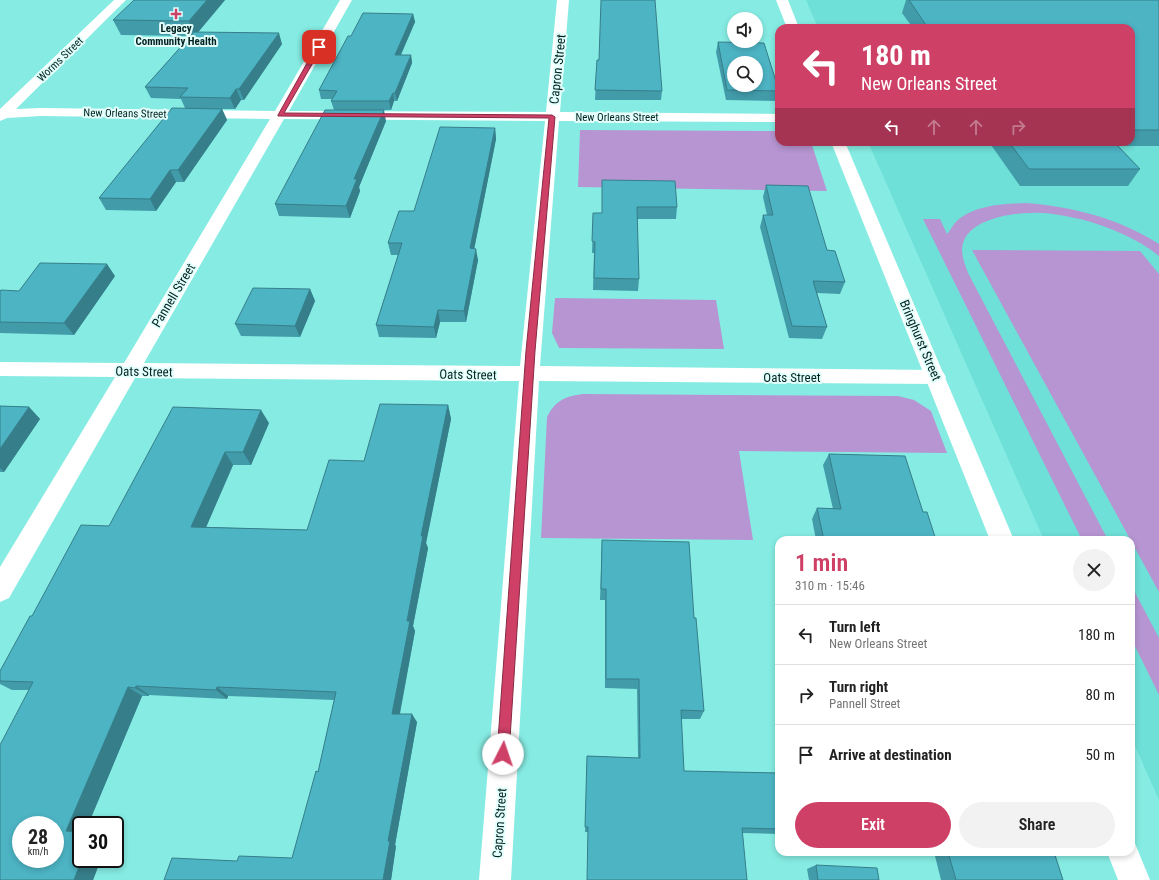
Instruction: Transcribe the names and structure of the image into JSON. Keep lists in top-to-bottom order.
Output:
{
  "streets": {
    "street": [
      "Worms Street",
      "Capron Street",
      "New Orleans Street",
      "Pannell Street",
      "Bringhurst Street",
      "Oats Street"
    ]
  },
  "crossings": [
    ["Worms Street", "New Orleans Street"],
    ["Capron Street", "New Orleans Street"],
    ["Capron Street", "Oats Street"],
    ["New Orleans Street", "Pannell Street"],
    ["Pannell Street", "Oats Street"],
    ["Bringhurst Street", "Oats Street"]
  ],
  "places": {
    "health": ["Legacy Community Health"]
  },
  "page": {
    "turn": ["180 m", "New Orleans Street"],
    "heading": ["1 min", "310 m · 15:46"],
    "list": [
      {
        "name": "Turn left",
        "note": "New Orleans Street",
        "value": "180 m"
      },
      {
        "name": "Turn right",
        "note": "Pannell Street",
        "value": "80 m"
      },
      {
        "name": "Arrive at destination",
        "value": "50 m"
      }
    ],
    "buttons": ["Exit", "Share"],
    "speed": "28 km/h",
    "limit": "30"
  }
}
